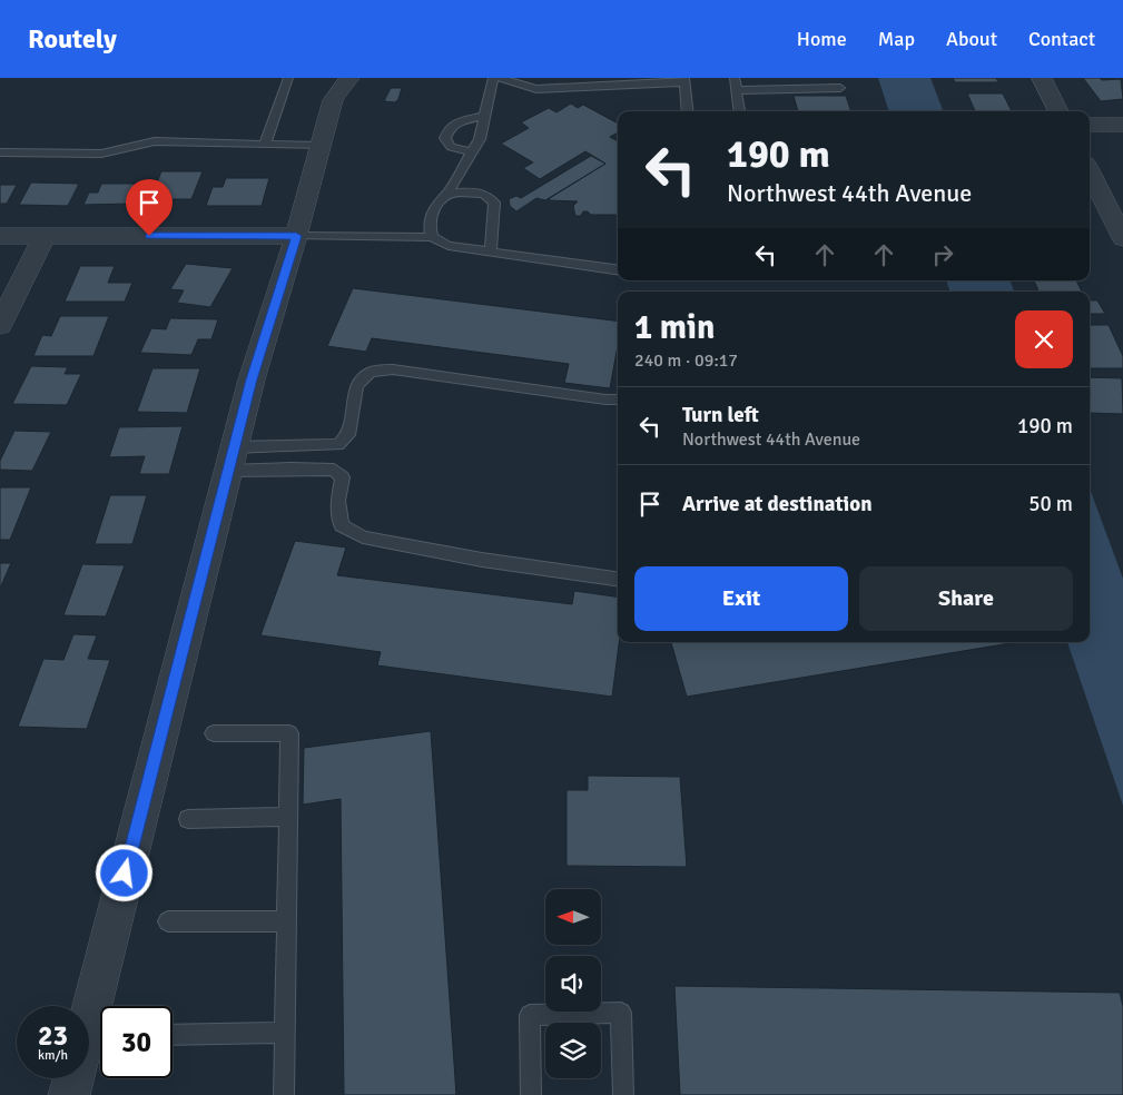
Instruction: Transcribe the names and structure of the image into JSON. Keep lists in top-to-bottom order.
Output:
{
  "north": "left",
  "page": {
    "header": "Routely",
    "nav": [
      "Home",
      "Map",
      "About",
      "Contact"
    ],
    "turn": ["190 m", "Northwest 44th Avenue"],
    "heading": ["1 min", "240 m · 09:17"],
    "list": [
      {
        "name": "Turn left",
        "note": "Northwest 44th Avenue",
        "value": "190 m"
      },
      {
        "name": "Arrive at destination",
        "value": "50 m"
      }
    ],
    "buttons": ["Exit", "Share"],
    "speed": "23 km/h",
    "limit": "30"
  }
}
